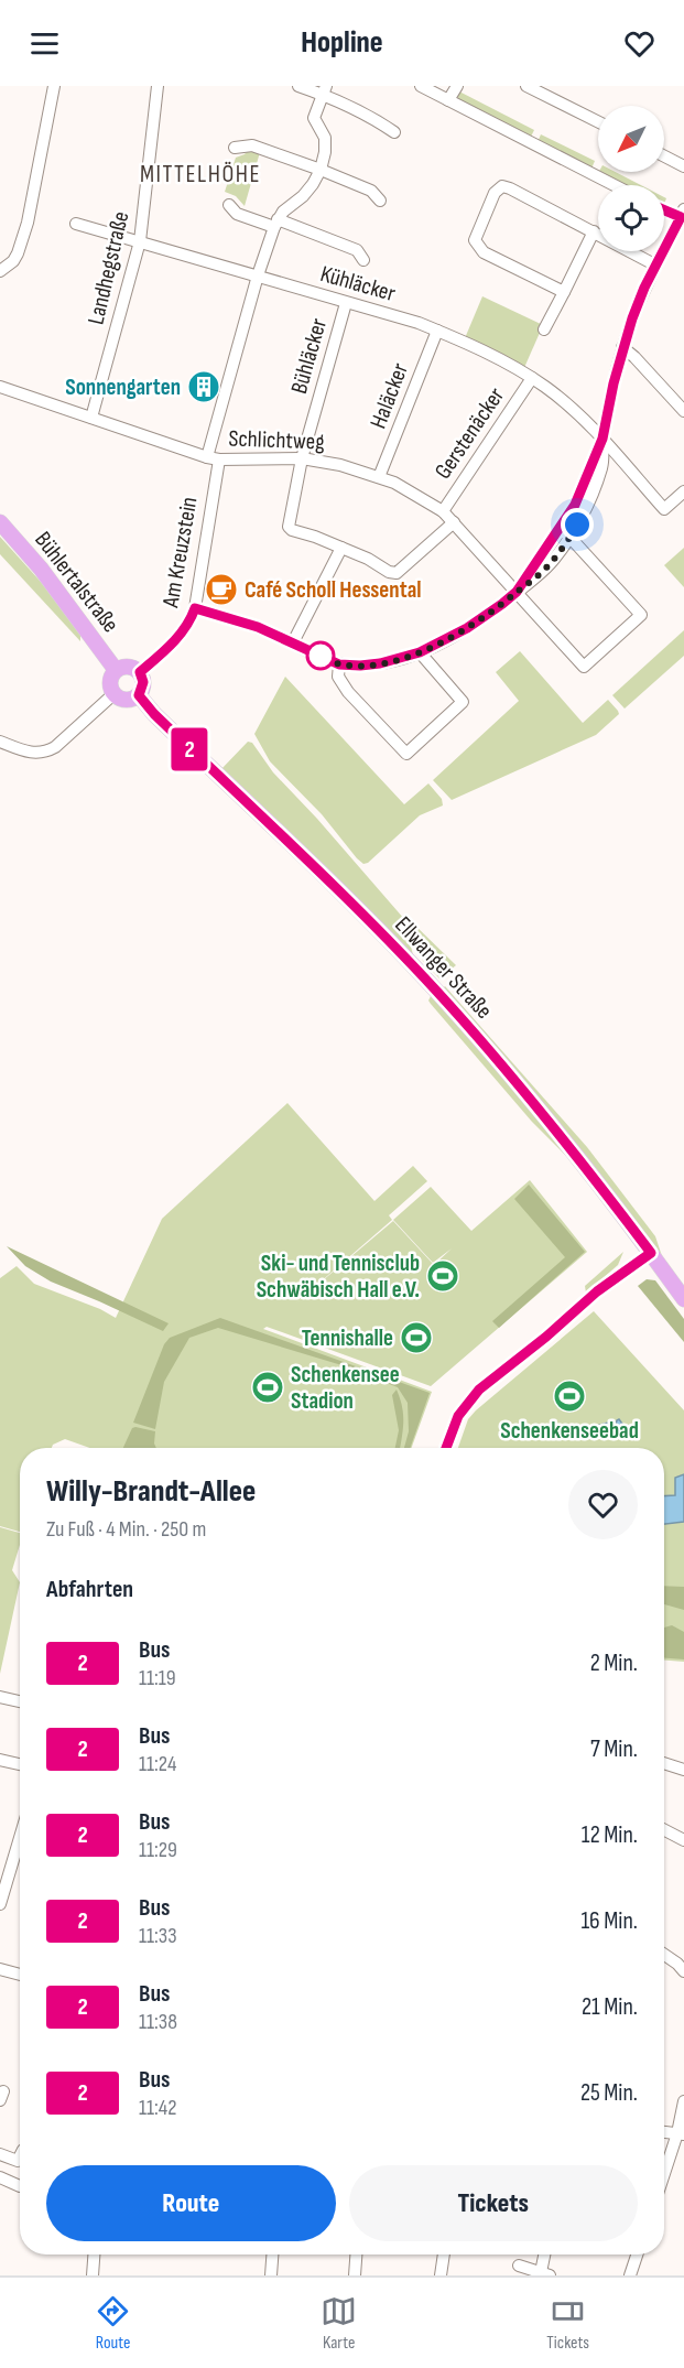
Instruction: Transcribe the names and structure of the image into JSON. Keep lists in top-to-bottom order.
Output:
{
  "streets": {
    "main road": ["Bühlertalstraße", "Ellwanger Straße"],
    "street": [
      "Landhegstraße",
      "Kühläcker",
      "Bühläcker",
      "Haläcker",
      "Gerstenäcker",
      "Schlichtweg",
      "Am Kreuzstein"
    ]
  },
  "crossings": [
    ["Landhegstraße", "Kühläcker"],
    ["Landhegstraße", "Schlichtweg"],
    ["Kühläcker", "Bühläcker"],
    ["Kühläcker", "Haläcker"],
    ["Kühläcker", "Gerstenäcker"],
    ["Kühläcker", "Am Kreuzstein"],
    ["Bühläcker", "Schlichtweg"],
    ["Haläcker", "Schlichtweg"],
    ["Gerstenäcker", "Schlichtweg"],
    ["Schlichtweg", "Am Kreuzstein"],
    ["Am Kreuzstein", "Bühlertalstraße"],
    ["Am Kreuzstein", "Ellwanger Straße"],
    ["Bühlertalstraße", "Ellwanger Straße"]
  ],
  "districts": ["MITTELHÖHE"],
  "places": {
    "building": ["Sonnengarten"],
    "cafe": ["Café Scholl Hessental"],
    "sports": [
      "Ski- und Tennisclub Schwäbisch Hall e.V.",
      "Tennishalle",
      "Schenkensee Stadion",
      "Schenkenseebad"
    ]
  },
  "lines": ["bus line 2"],
  "north": "bottom left",
  "page": {
    "header": "Hopline",
    "on_map": "2",
    "heading": [
      ["Willy-Brandt-Allee", "Zu Fuß · 4 Min. · 250 m"],
      "Abfahrten"
    ],
    "list": [
      {
        "mark": "2",
        "name": "Bus",
        "note": "11:19",
        "value": "2 Min."
      },
      {
        "mark": "2",
        "name": "Bus",
        "note": "11:24",
        "value": "7 Min."
      },
      {
        "mark": "2",
        "name": "Bus",
        "note": "11:29",
        "value": "12 Min."
      },
      {
        "mark": "2",
        "name": "Bus",
        "note": "11:33",
        "value": "16 Min."
      },
      {
        "mark": "2",
        "name": "Bus",
        "note": "11:38",
        "value": "21 Min."
      },
      {
        "mark": "2",
        "name": "Bus",
        "note": "11:42",
        "value": "25 Min."
      }
    ],
    "buttons": ["Route", "Tickets"],
    "tabs": ["Route", "Karte", "Tickets"]
  }
}
